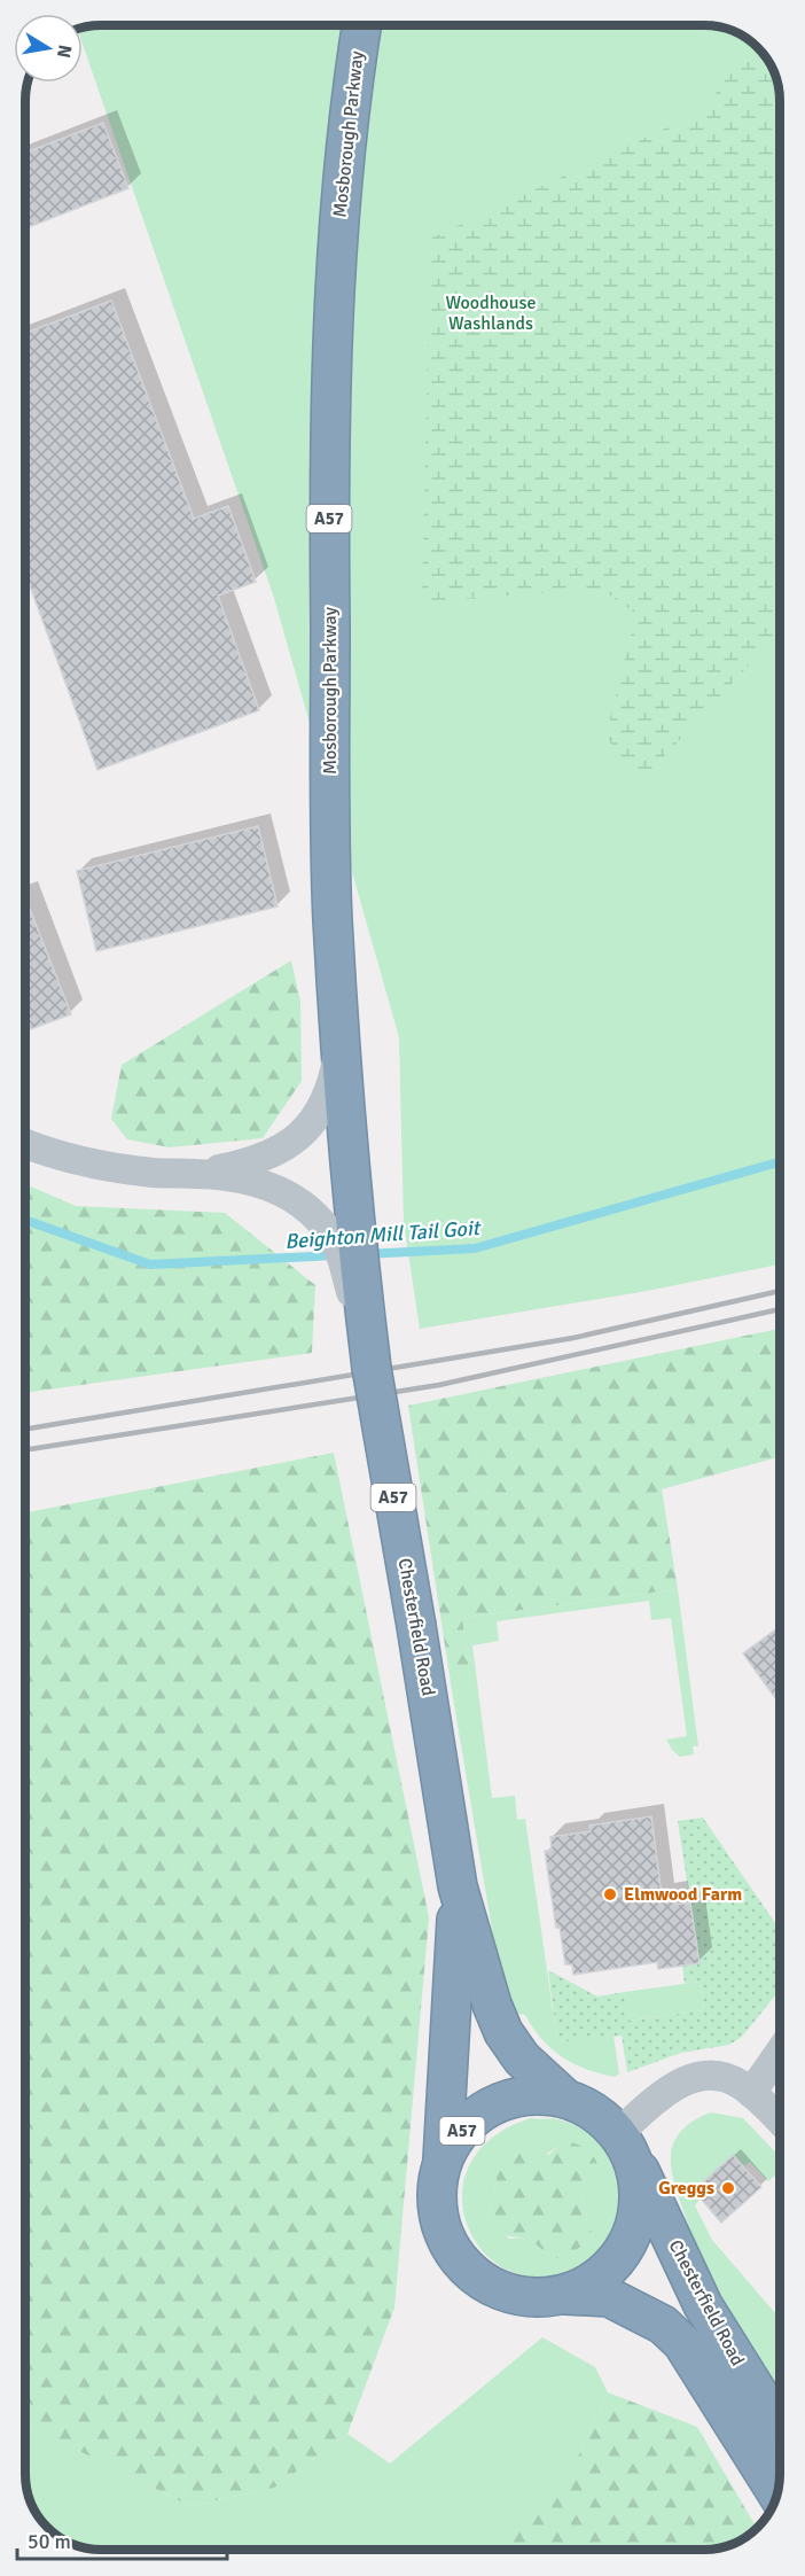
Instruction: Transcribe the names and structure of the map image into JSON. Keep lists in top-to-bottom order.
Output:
{
  "streets": {
    "highway": ["Mosborough Parkway", "A57", "Chesterfield Road"]
  },
  "crossings": [
    ["Mosborough Parkway", "Chesterfield Road"],
    ["A57", "Chesterfield Road"]
  ],
  "water": ["Beighton Mill Tail Goit"],
  "parks": ["Woodhouse Washlands"],
  "places": ["Elmwood Farm", "Greggs"],
  "scale_bar": "50 m",
  "north": "right"
}
